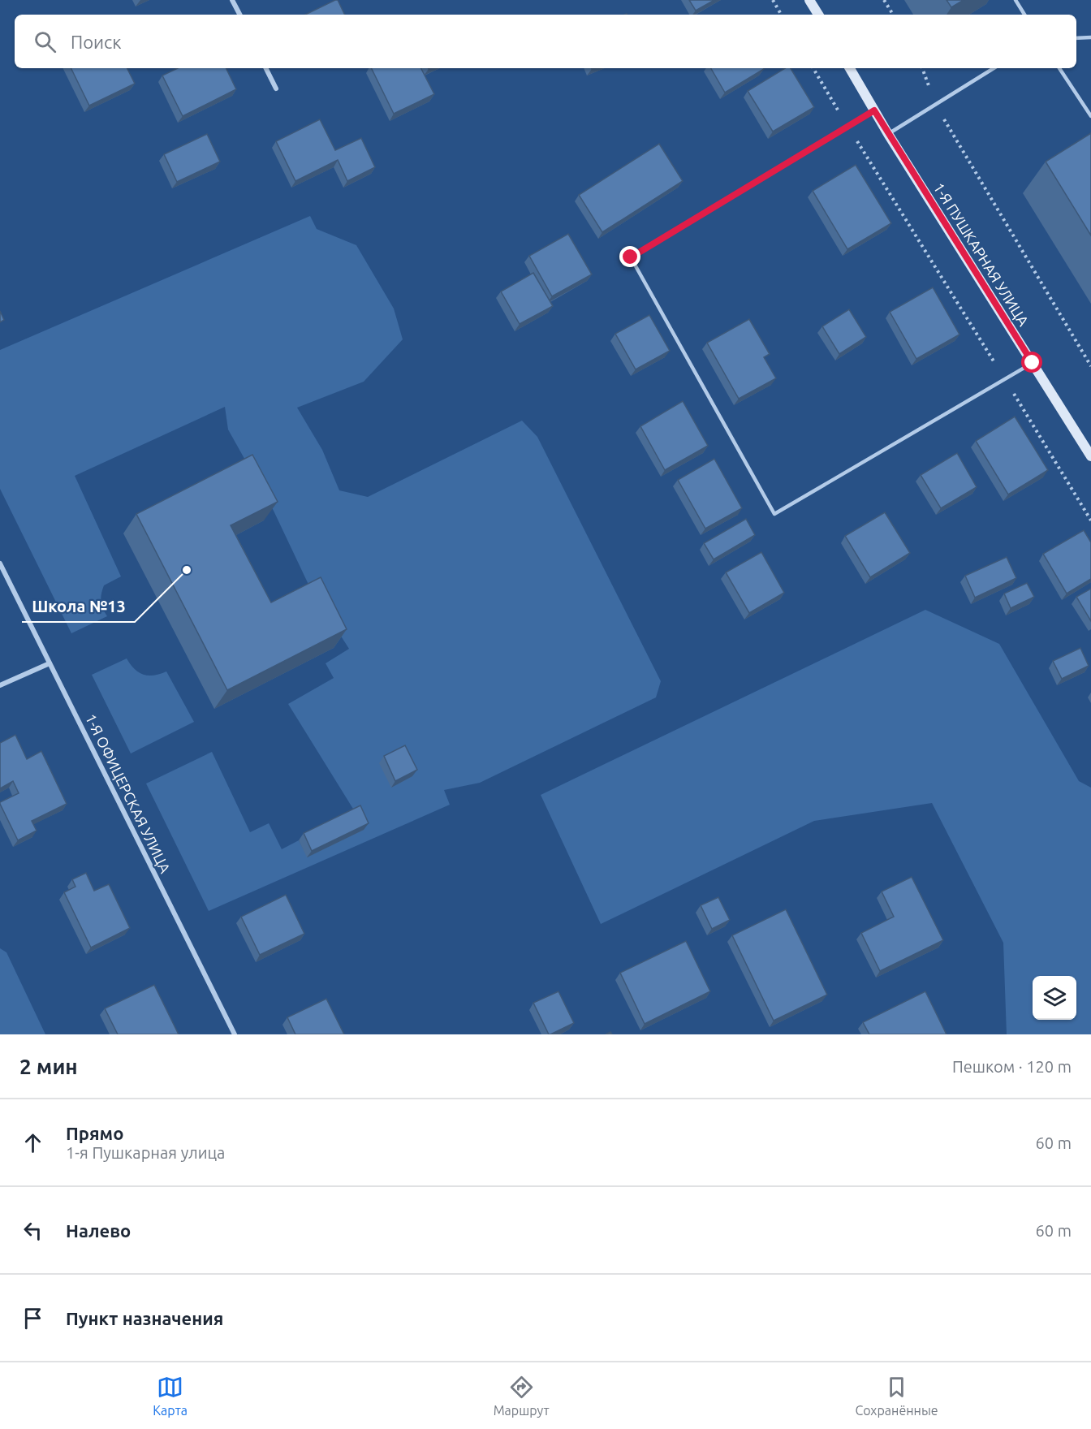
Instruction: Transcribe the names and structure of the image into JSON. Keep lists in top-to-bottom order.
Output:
{
  "streets": {
    "main road": ["1-Я ПУШКАРНАЯ УЛИЦА"],
    "street": ["1-Я ОФИЦЕРСКАЯ УЛИЦА"]
  },
  "places": ["Школа №13"],
  "page": {
    "search": "Поиск",
    "heading": ["2 мин", "Пешком · 120 m"],
    "list": [
      ["Прямо", "1-я Пушкарная улица", "60 m"],
      ["Налево", "60 m"],
      "Пункт назначения"
    ],
    "nav": ["Карта", "Маршрут", "Сохранённые"]
  }
}
